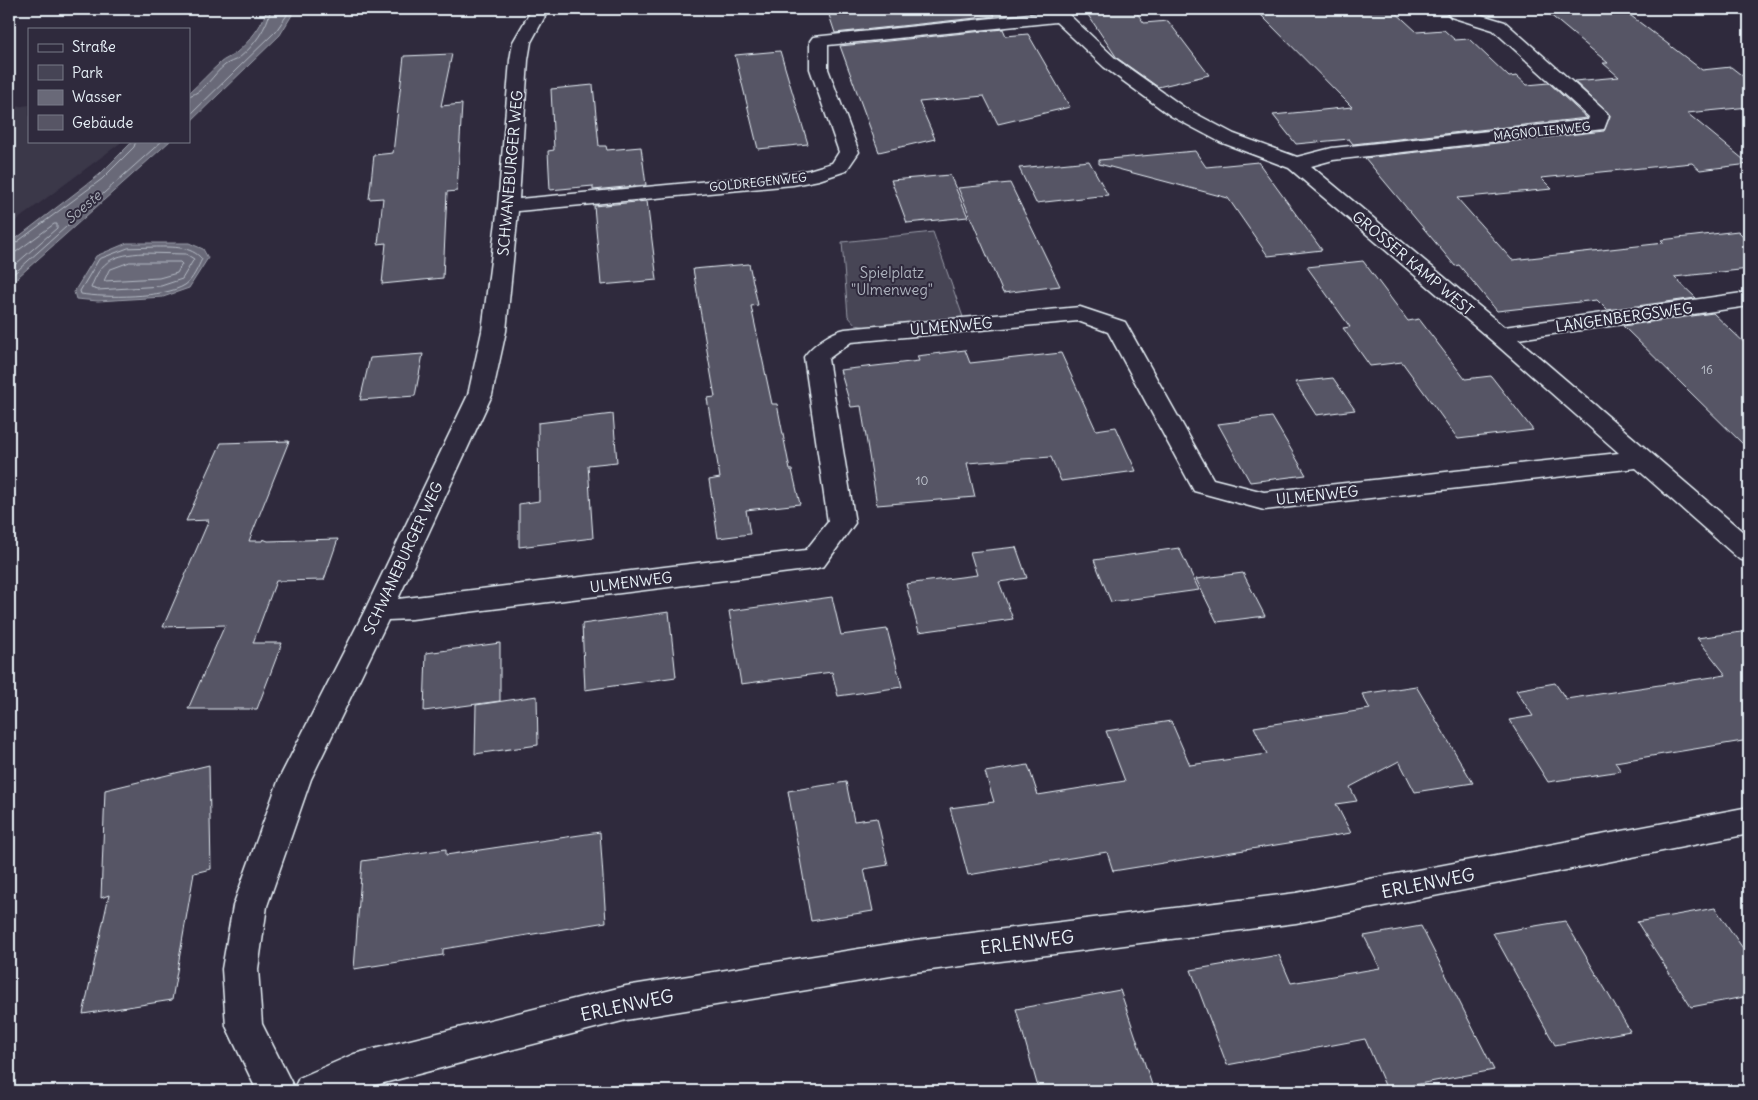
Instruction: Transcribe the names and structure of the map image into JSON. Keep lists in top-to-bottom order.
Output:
{
  "streets": {
    "street": [
      "MAGNOLIENWEG",
      "SCHWANEBURGER WEG",
      "GOLDREGENWEG",
      "GROSSER KAMP WEST",
      "LANGENBERGSWEG",
      "ULMENWEG",
      "ERLENWEG"
    ]
  },
  "crossings": [
    ["MAGNOLIENWEG", "GROSSER KAMP WEST"],
    ["SCHWANEBURGER WEG", "GOLDREGENWEG"],
    ["SCHWANEBURGER WEG", "ULMENWEG"],
    ["GOLDREGENWEG", "GROSSER KAMP WEST"],
    ["GROSSER KAMP WEST", "LANGENBERGSWEG"],
    ["GROSSER KAMP WEST", "ULMENWEG"]
  ],
  "water": ["Soeste"],
  "parks": ["Spielplatz \"Ulmenweg\""],
  "house_numbers": ["16", "10"],
  "legend": [
    "Straße",
    "Park",
    "Wasser",
    "Gebäude"
  ]
}
